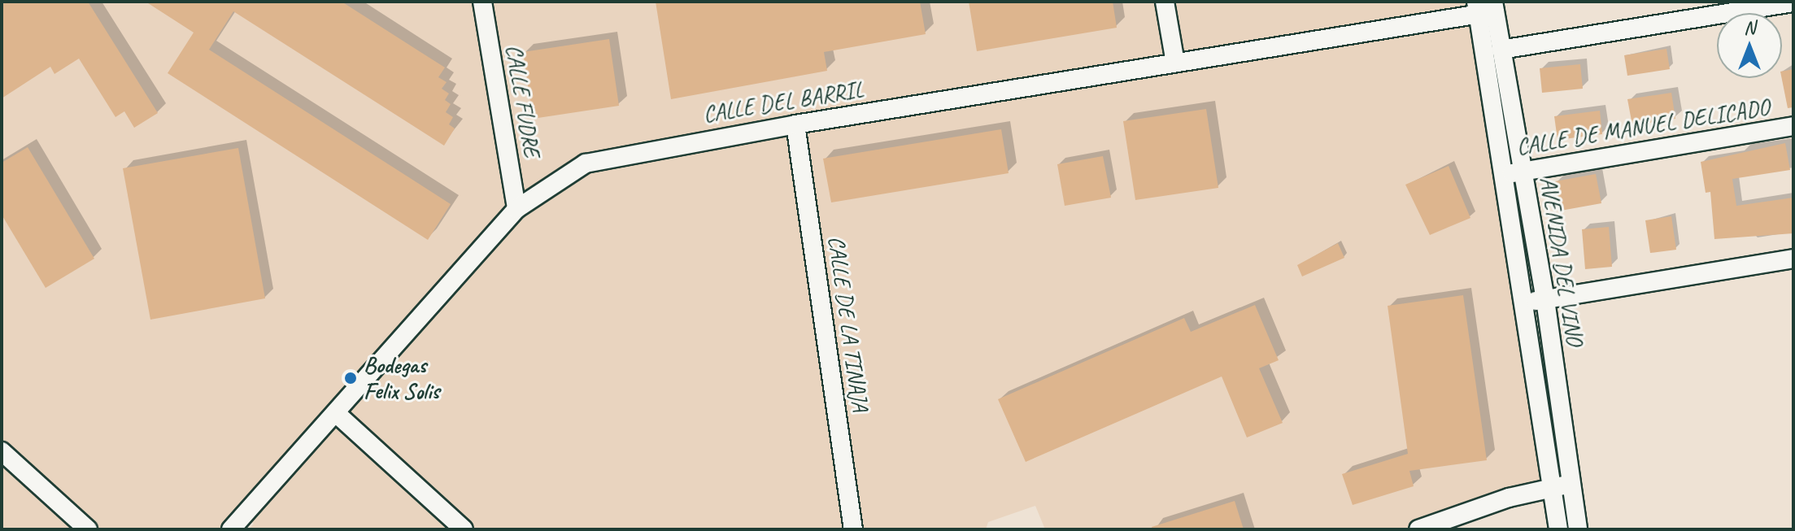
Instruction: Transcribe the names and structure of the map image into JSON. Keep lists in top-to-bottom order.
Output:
{
  "streets": {
    "street": [
      "CALLE FUDRE",
      "CALLE DEL BARRIL",
      "CALLE DE MANUEL DELICADO",
      "AVENIDA DEL VINO",
      "CALLE DE LA TINAJA"
    ]
  },
  "crossings": [
    ["CALLE FUDRE", "CALLE DEL BARRIL"],
    ["CALLE DEL BARRIL", "AVENIDA DEL VINO"],
    ["CALLE DEL BARRIL", "CALLE DE LA TINAJA"],
    ["CALLE DE MANUEL DELICADO", "AVENIDA DEL VINO"]
  ],
  "places": ["Bodegas Felix Solis"],
  "north": "top"
}
